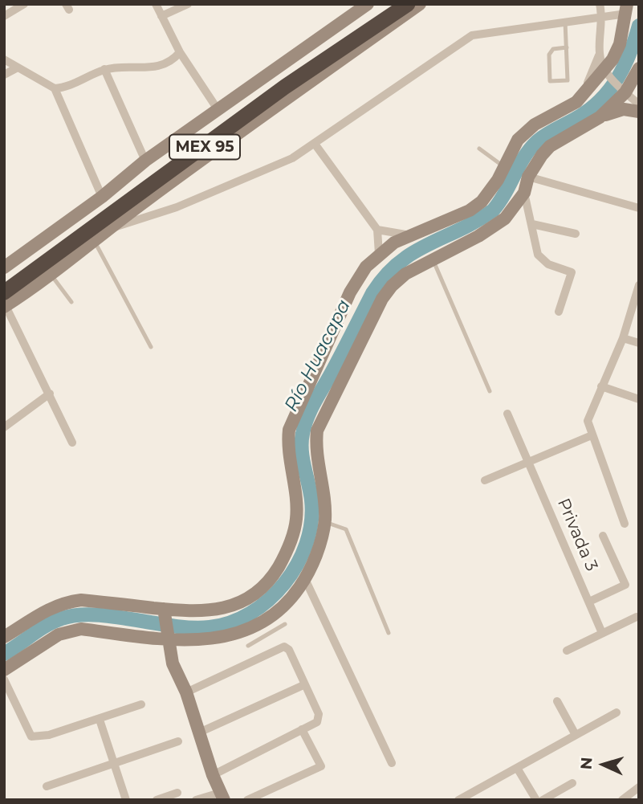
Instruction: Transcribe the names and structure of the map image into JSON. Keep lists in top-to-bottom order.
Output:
{
  "streets": {
    "highway": ["MEX 95"],
    "street": ["Privada 3"]
  },
  "water": ["Río Huacapa"],
  "north": "left"
}
